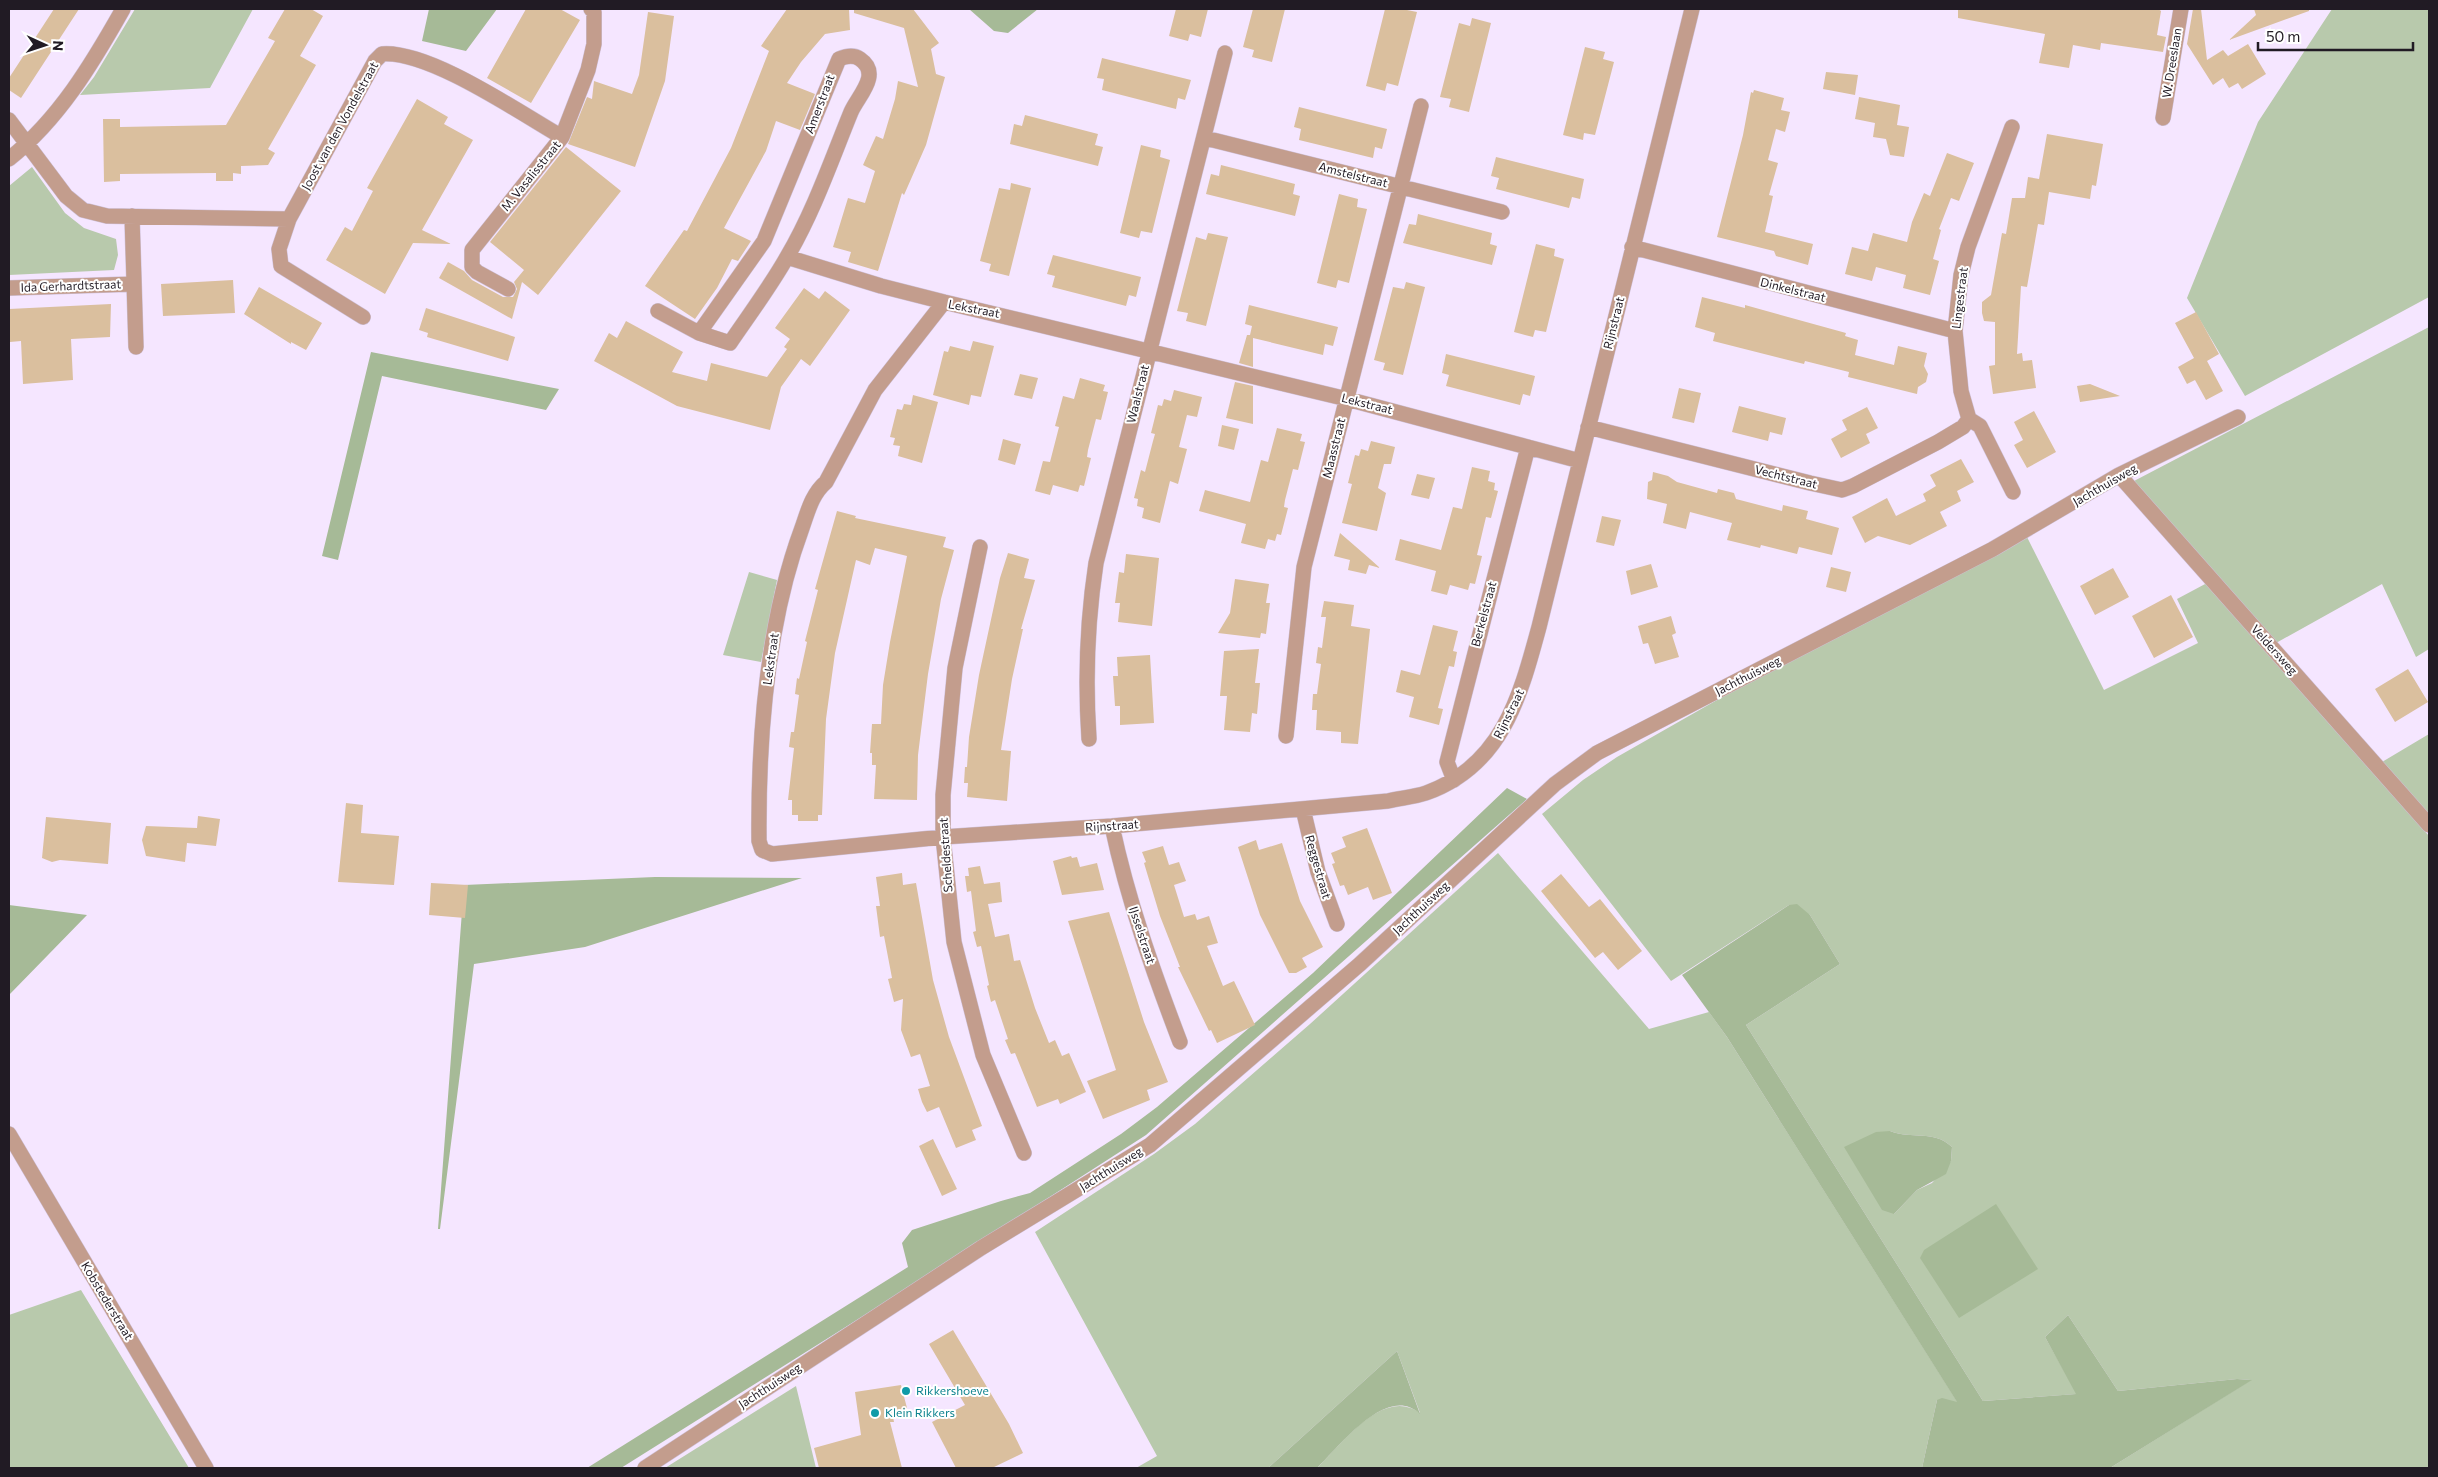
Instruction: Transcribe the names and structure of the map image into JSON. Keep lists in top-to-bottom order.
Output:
{
  "streets": {
    "street": [
      "W. Dreeslaan",
      "Amerstraat",
      "Joost van den Vondelstraat",
      "Amstelstraat",
      "M. Vasalisstraat",
      "Ida Gerhardtstraat",
      "Dinkelstraat",
      "Lingestraat",
      "Lekstraat",
      "Rijnstraat",
      "Waalstraat",
      "Maasstraat",
      "Vechtstraat",
      "Jachthuisweg",
      "Berkelstraat",
      "Veldersweg",
      "Scheldestraat",
      "Reggestraat",
      "IJsselstraat",
      "Kobstederstraat"
    ]
  },
  "crossings": [
    ["Joost van den Vondelstraat", "M. Vasalisstraat"],
    ["Amstelstraat", "Waalstraat"],
    ["Amstelstraat", "Maasstraat"],
    ["Dinkelstraat", "Lingestraat"],
    ["Dinkelstraat", "Rijnstraat"],
    ["Lingestraat", "Vechtstraat"],
    ["Lekstraat", "Rijnstraat"],
    ["Lekstraat", "Waalstraat"],
    ["Lekstraat", "Maasstraat"],
    ["Lekstraat", "Berkelstraat"],
    ["Rijnstraat", "Vechtstraat"],
    ["Rijnstraat", "Berkelstraat"],
    ["Rijnstraat", "Scheldestraat"],
    ["Rijnstraat", "Reggestraat"],
    ["Rijnstraat", "IJsselstraat"],
    ["Jachthuisweg", "Veldersweg"]
  ],
  "places": ["Rikkershoeve", "Klein Rikkers"],
  "scale_bar": "50 m",
  "north": "right"
}
